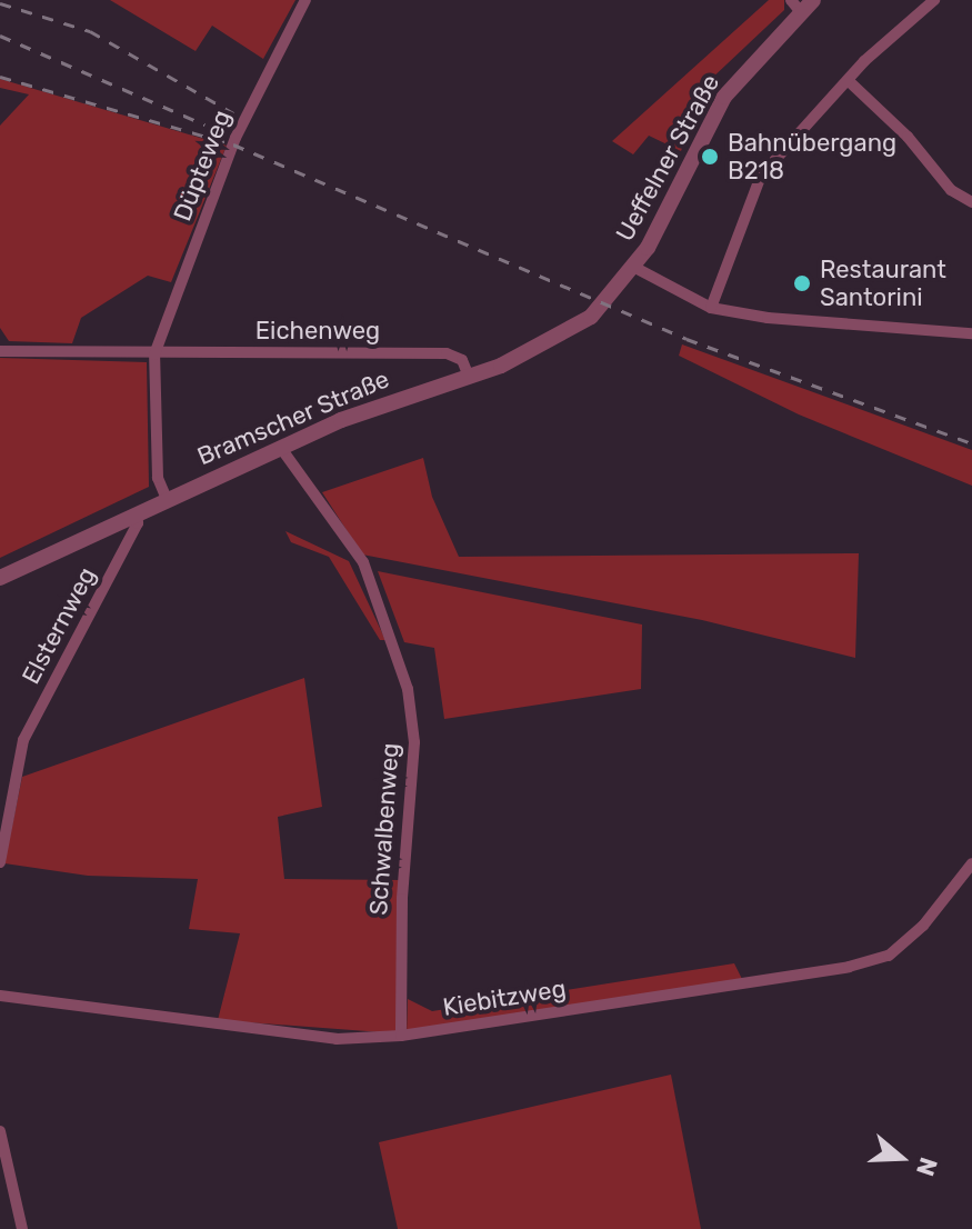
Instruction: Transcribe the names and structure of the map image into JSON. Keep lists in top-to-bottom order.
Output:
{
  "streets": {
    "street": [
      "Ueffelner Straße",
      "Düpteweg",
      "Eichenweg",
      "Bramscher Straße",
      "Elsternweg",
      "Schwalbenweg",
      "Kiebitzweg"
    ]
  },
  "crossings": [
    ["Ueffelner Straße", "Bramscher Straße"],
    ["Düpteweg", "Eichenweg"],
    ["Eichenweg", "Bramscher Straße"],
    ["Bramscher Straße", "Elsternweg"],
    ["Bramscher Straße", "Schwalbenweg"],
    ["Schwalbenweg", "Kiebitzweg"]
  ],
  "places": ["Bahnübergang B218", "Restaurant Santorini"],
  "north": "right"
}
